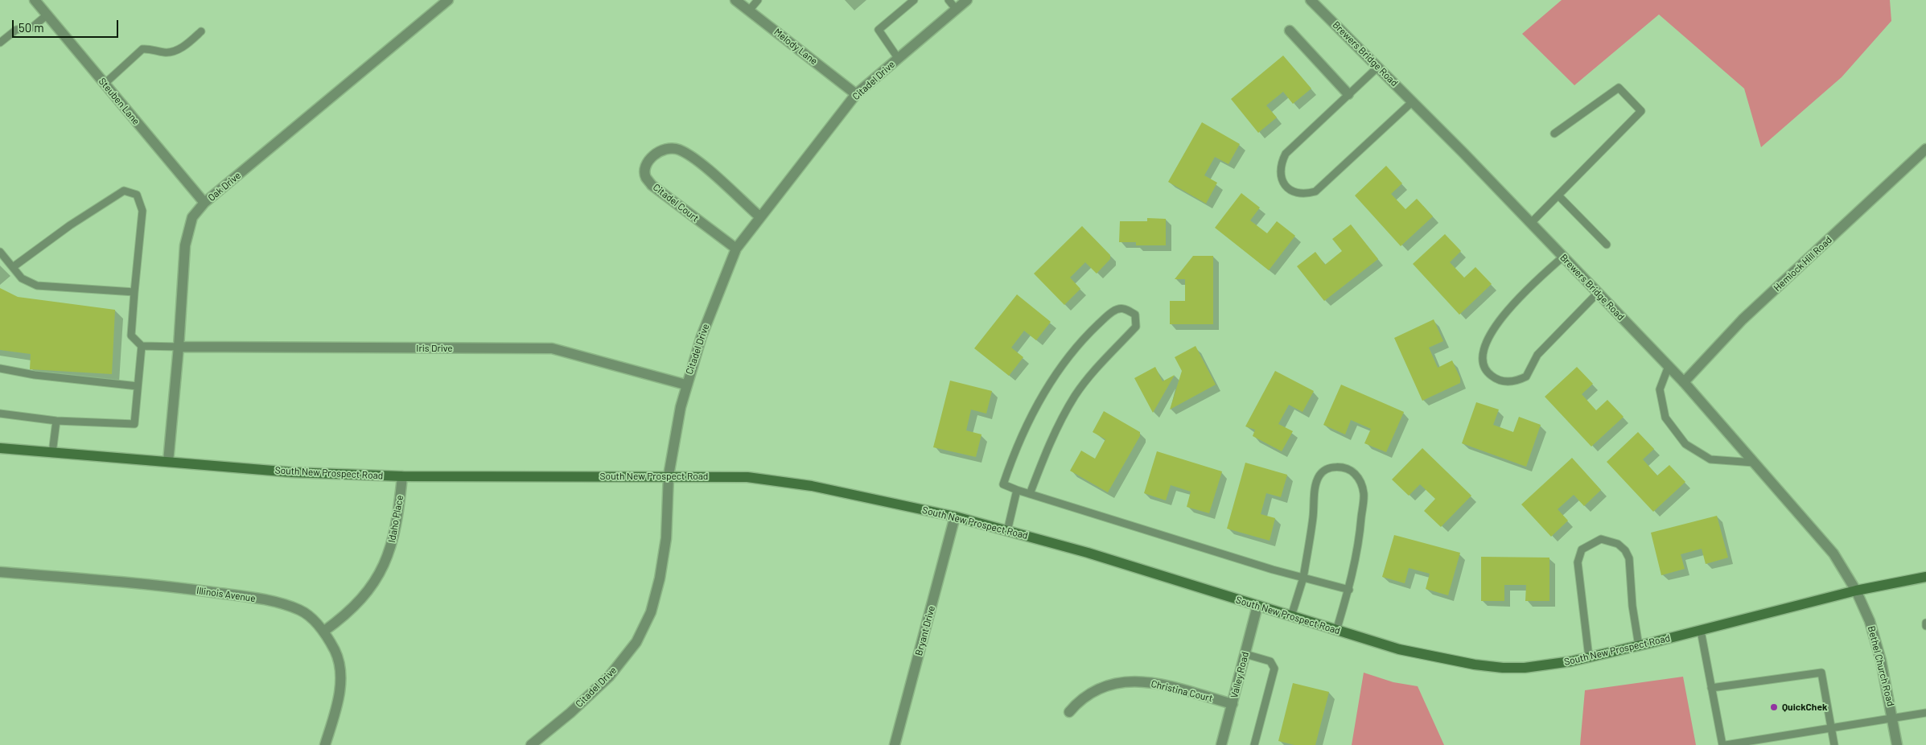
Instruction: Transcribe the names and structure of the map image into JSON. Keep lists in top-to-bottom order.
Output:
{
  "streets": {
    "main road": ["South New Prospect Road"],
    "street": [
      "Melody Lane",
      "Brewers Bridge Road",
      "Citadel Drive",
      "Steuben Lane",
      "Oak Drive",
      "Citadel Court",
      "Hemlock Hill Road",
      "Iris Drive",
      "Idaho Place",
      "Illinois Avenue",
      "Bryant Drive",
      "Bethel Church Road",
      "Valley Road",
      "Christina Court"
    ]
  },
  "crossings": [
    ["Melody Lane", "Citadel Drive"],
    ["Brewers Bridge Road", "Hemlock Hill Road"],
    ["Brewers Bridge Road", "South New Prospect Road"],
    ["Brewers Bridge Road", "Bethel Church Road"],
    ["Citadel Drive", "Citadel Court"],
    ["Citadel Drive", "Iris Drive"],
    ["Citadel Drive", "South New Prospect Road"],
    ["Steuben Lane", "Oak Drive"],
    ["Oak Drive", "Iris Drive"],
    ["Oak Drive", "South New Prospect Road"],
    ["South New Prospect Road", "Idaho Place"],
    ["South New Prospect Road", "Bryant Drive"],
    ["South New Prospect Road", "Bethel Church Road"],
    ["South New Prospect Road", "Valley Road"],
    ["Idaho Place", "Illinois Avenue"],
    ["Valley Road", "Christina Court"]
  ],
  "places": ["QuickChek"],
  "scale_bar": "50 m"
}
